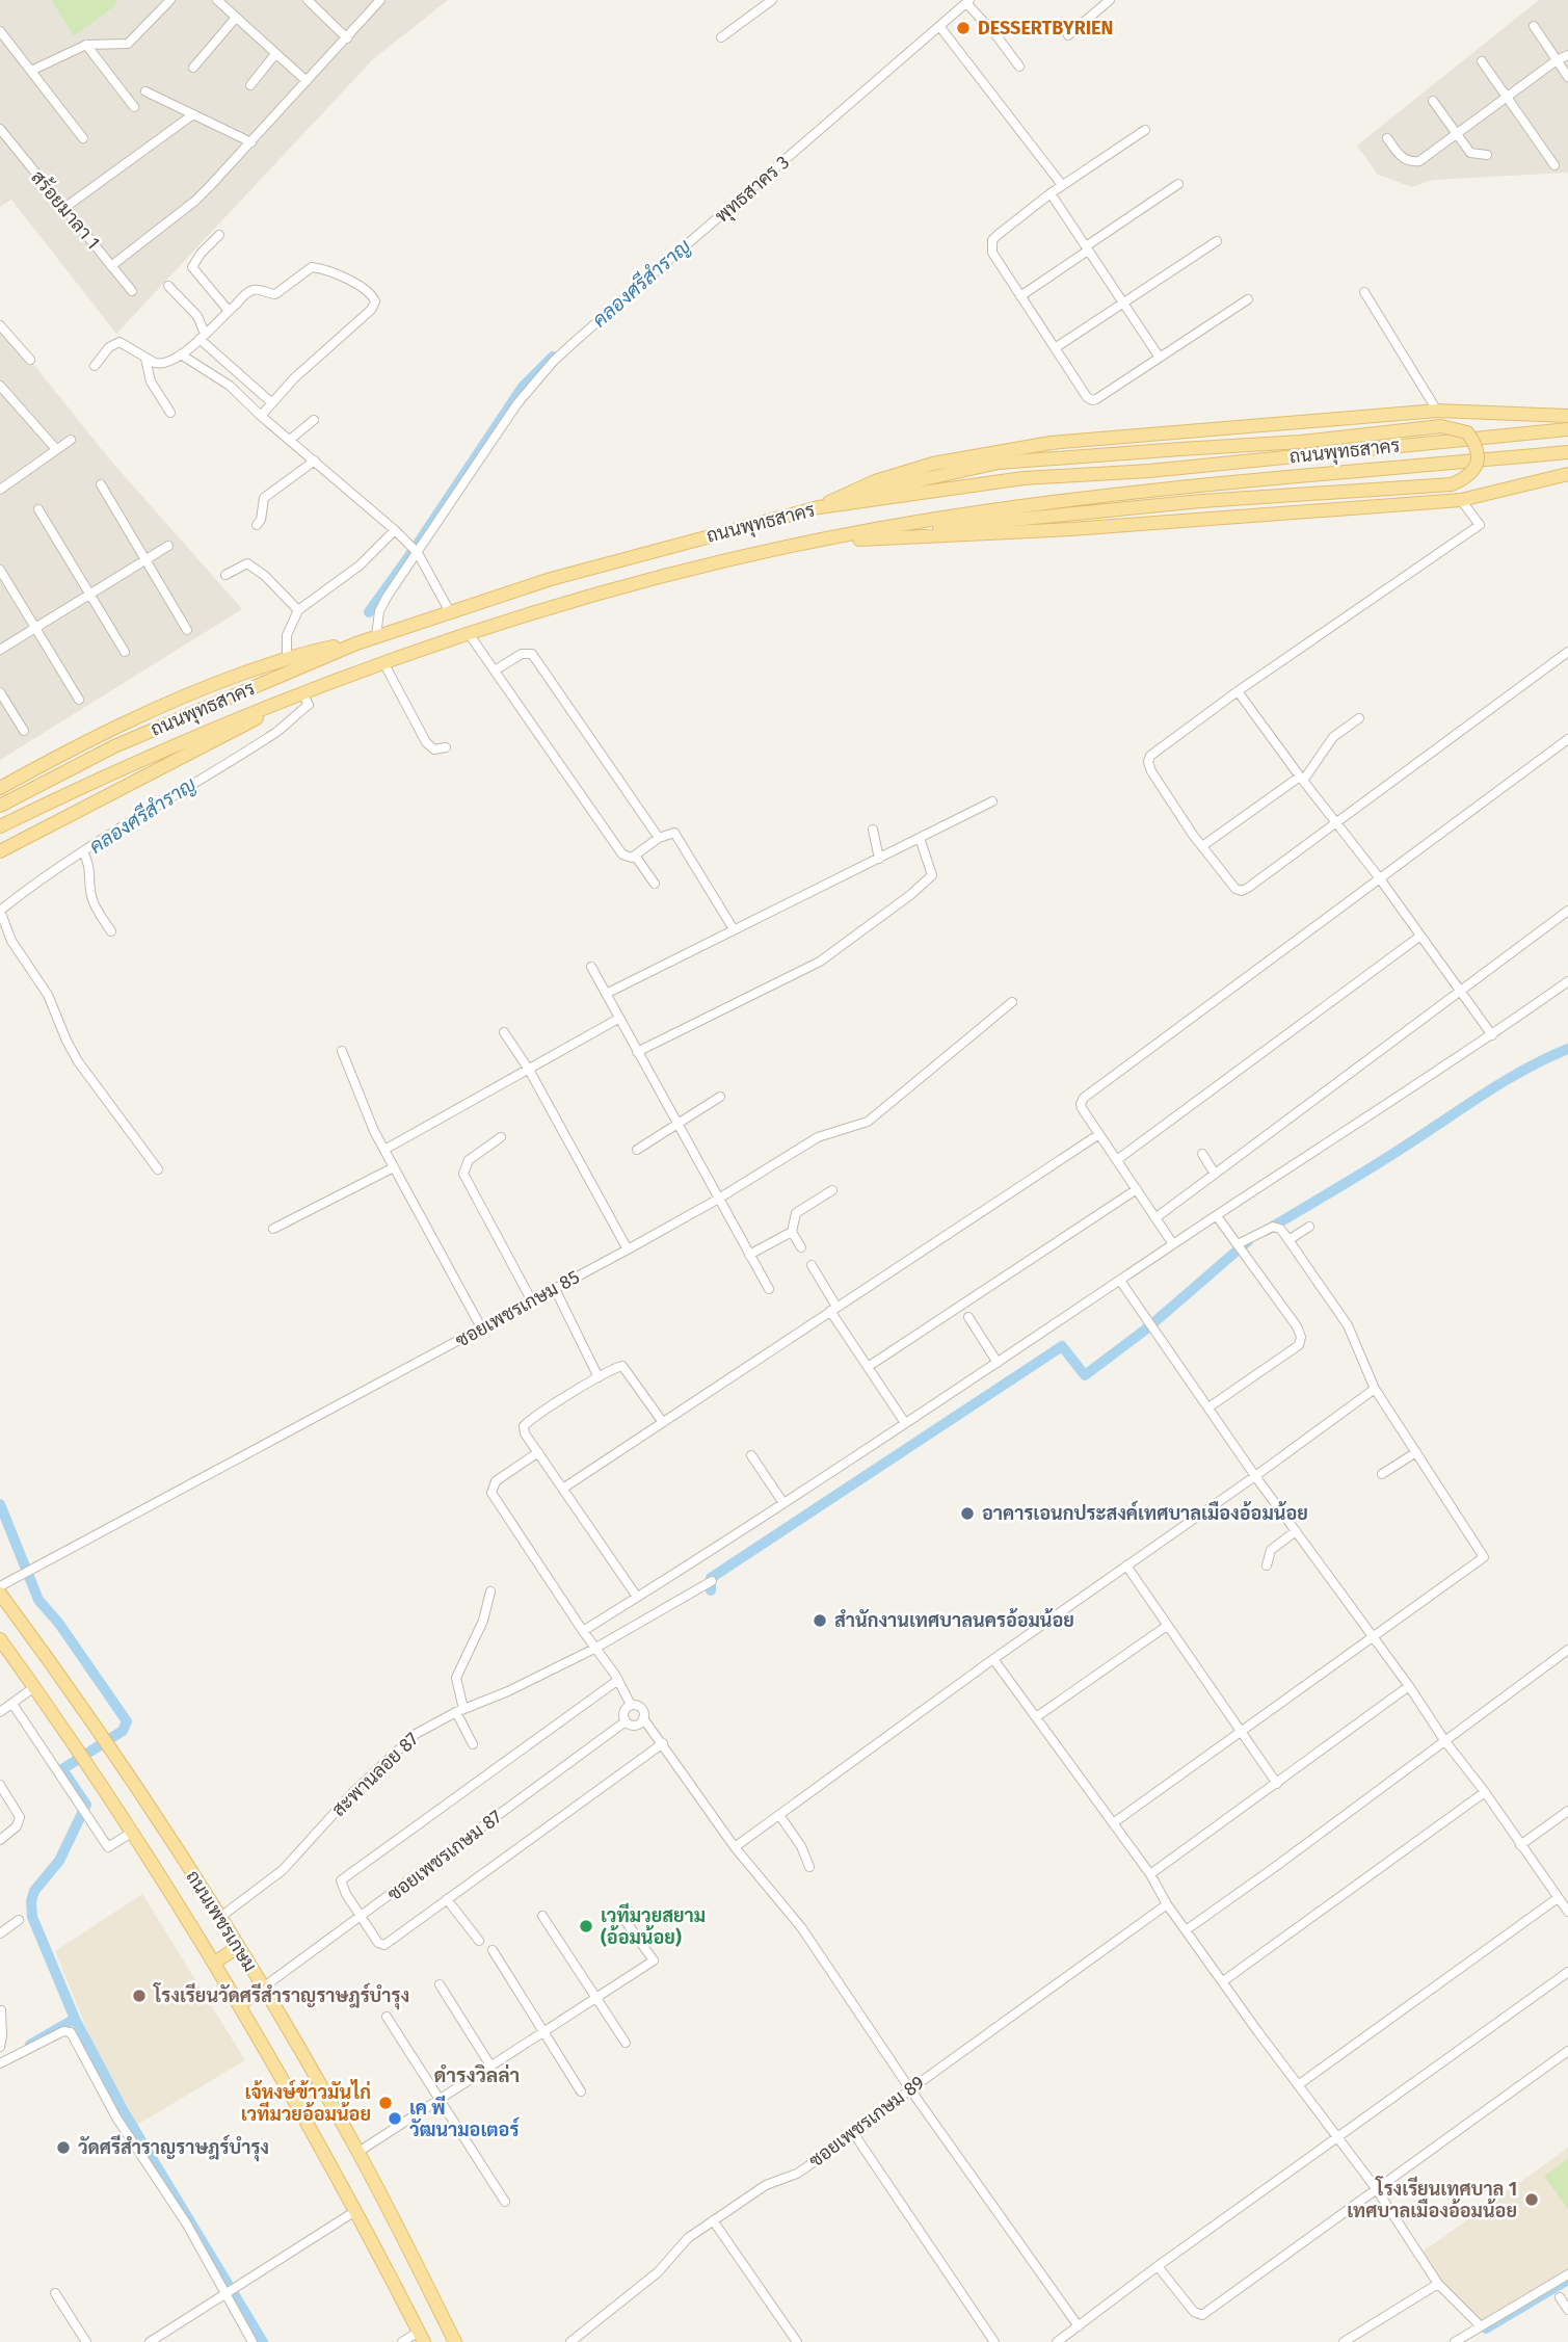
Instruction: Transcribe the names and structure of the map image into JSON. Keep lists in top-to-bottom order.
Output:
{
  "streets": {
    "main road": ["ถนนพุทธสาคร", "ถนนเพชรเกษม"],
    "street": [
      "พุทธสาคร 3",
      "สร้อยมาลา 1",
      "ซอยเพชรเกษม 85",
      "สะพานลอย 87",
      "ซอยเพชรเกษม 87",
      "ซอยเพชรเกษม 89"
    ]
  },
  "crossings": [
    ["พุทธสาคร 3", "ถนนพุทธสาคร"],
    ["สะพานลอย 87", "ถนนเพชรเกษม"],
    ["ซอยเพชรเกษม 87", "ถนนเพชรเกษม"]
  ],
  "districts": ["ดำรงวิลล่า"],
  "water": ["คลองศรีสำราญ"],
  "places": [
    "DESSERTBYRIEN",
    "อาคารเอนกประสงค์เทศบาลเมืองอ้อมน้อย",
    "สำนักงานเทศบาลนครอ้อมน้อย",
    "เวทีมวยสยาม (อ้อมน้อย)",
    "โรงเรียนวัดศรีสําราญราษฎร์บํารุง",
    "เจ้หงษ์ข้าวมันไก่ เวทีมวยอ้อมน้อย",
    "เค พี วัฒนามอเตอร์",
    "วัดศรีสําราญราษฎร์บํารุง",
    "โรงเรียนเทศบาล 1 เทศบาลเมืองอ้อมน้อย"
  ]
}
